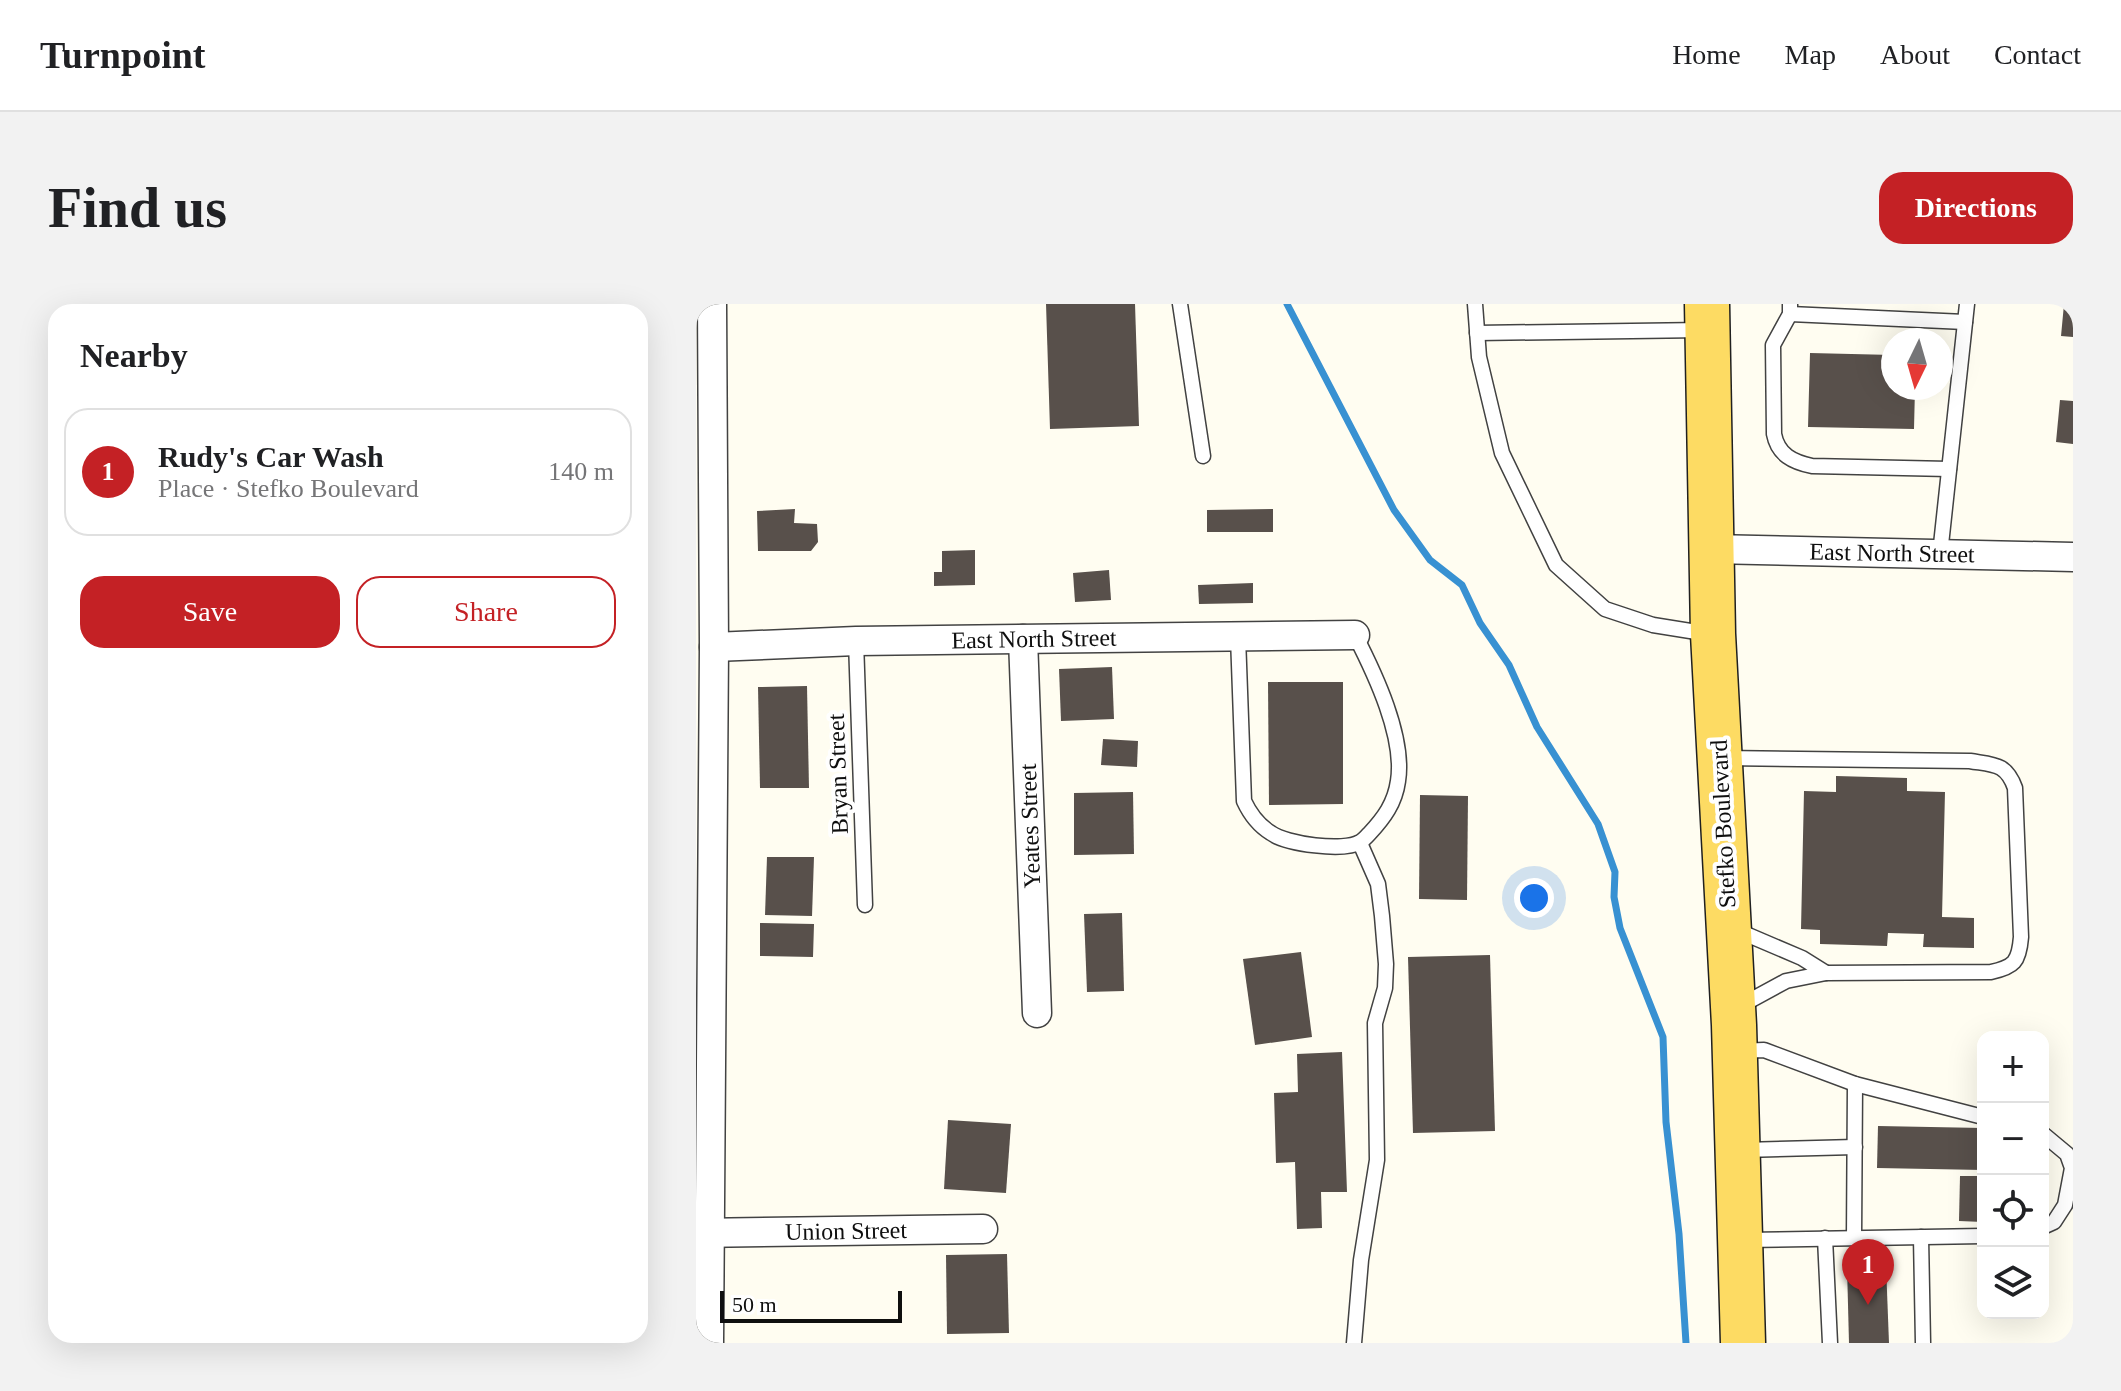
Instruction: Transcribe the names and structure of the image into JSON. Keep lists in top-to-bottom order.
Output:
{
  "streets": {
    "main road": ["Stefko Boulevard"],
    "street": ["East North Street", "Yeates Street", "Union Street"],
    "lane": ["Bryan Street"]
  },
  "crossings": [
    ["East North Street", "Bryan Street"],
    ["East North Street", "Stefko Boulevard"],
    ["East North Street", "Yeates Street"]
  ],
  "scale_bar": "50 m",
  "north": "bottom",
  "page": {
    "header": "Turnpoint",
    "nav": [
      "Home",
      "Map",
      "About",
      "Contact"
    ],
    "buttons": [
      "Directions",
      ["Save", "Share"]
    ],
    "title": "Find us",
    "heading": "Nearby",
    "list": [
      {
        "mark": "1",
        "name": "Rudy's Car Wash",
        "note": "Place · Stefko Boulevard",
        "value": "140 m"
      }
    ],
    "map_buttons": ["+", "−"],
    "pins": "1",
    "scale": "50 m"
  }
}
